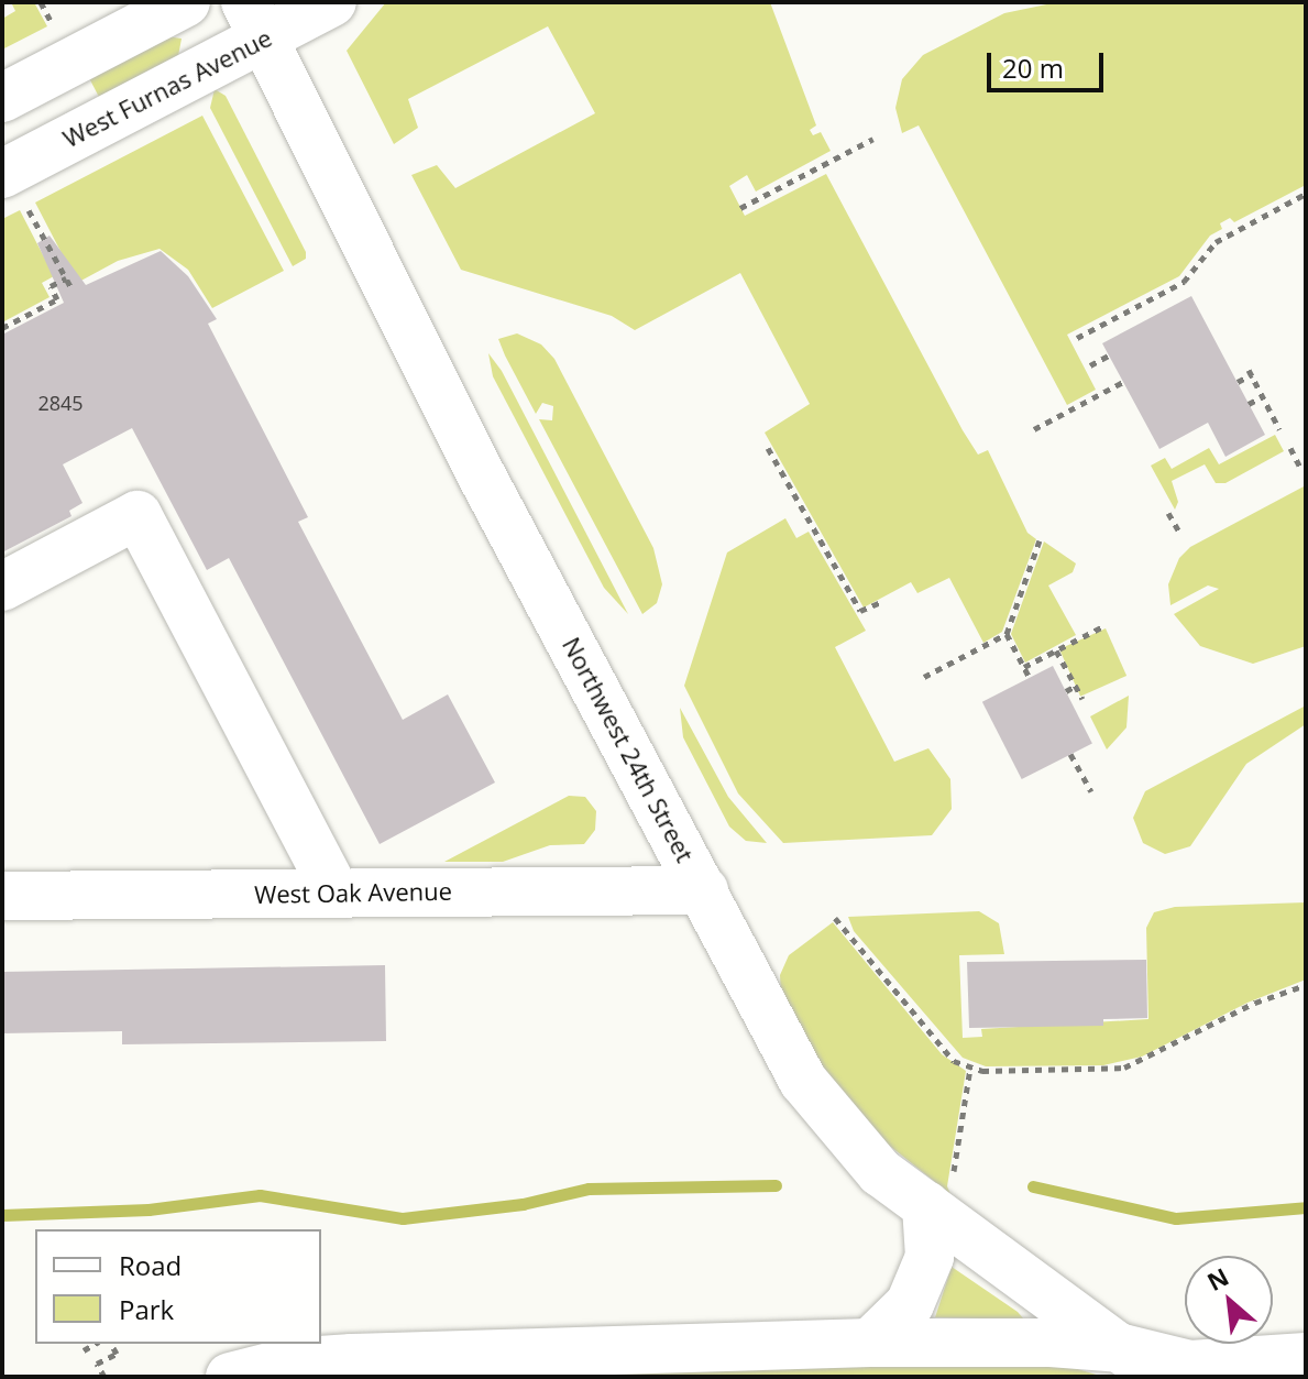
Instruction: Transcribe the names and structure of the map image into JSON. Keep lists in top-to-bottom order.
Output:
{
  "streets": {
    "lane": ["West Furnas Avenue", "Northwest 24th Street", "West Oak Avenue"]
  },
  "crossings": [
    ["West Furnas Avenue", "Northwest 24th Street"],
    ["Northwest 24th Street", "West Oak Avenue"]
  ],
  "house_numbers": ["2845"],
  "legend": ["Road", "Park"],
  "scale_bar": "20 m",
  "north": "top left"
}
